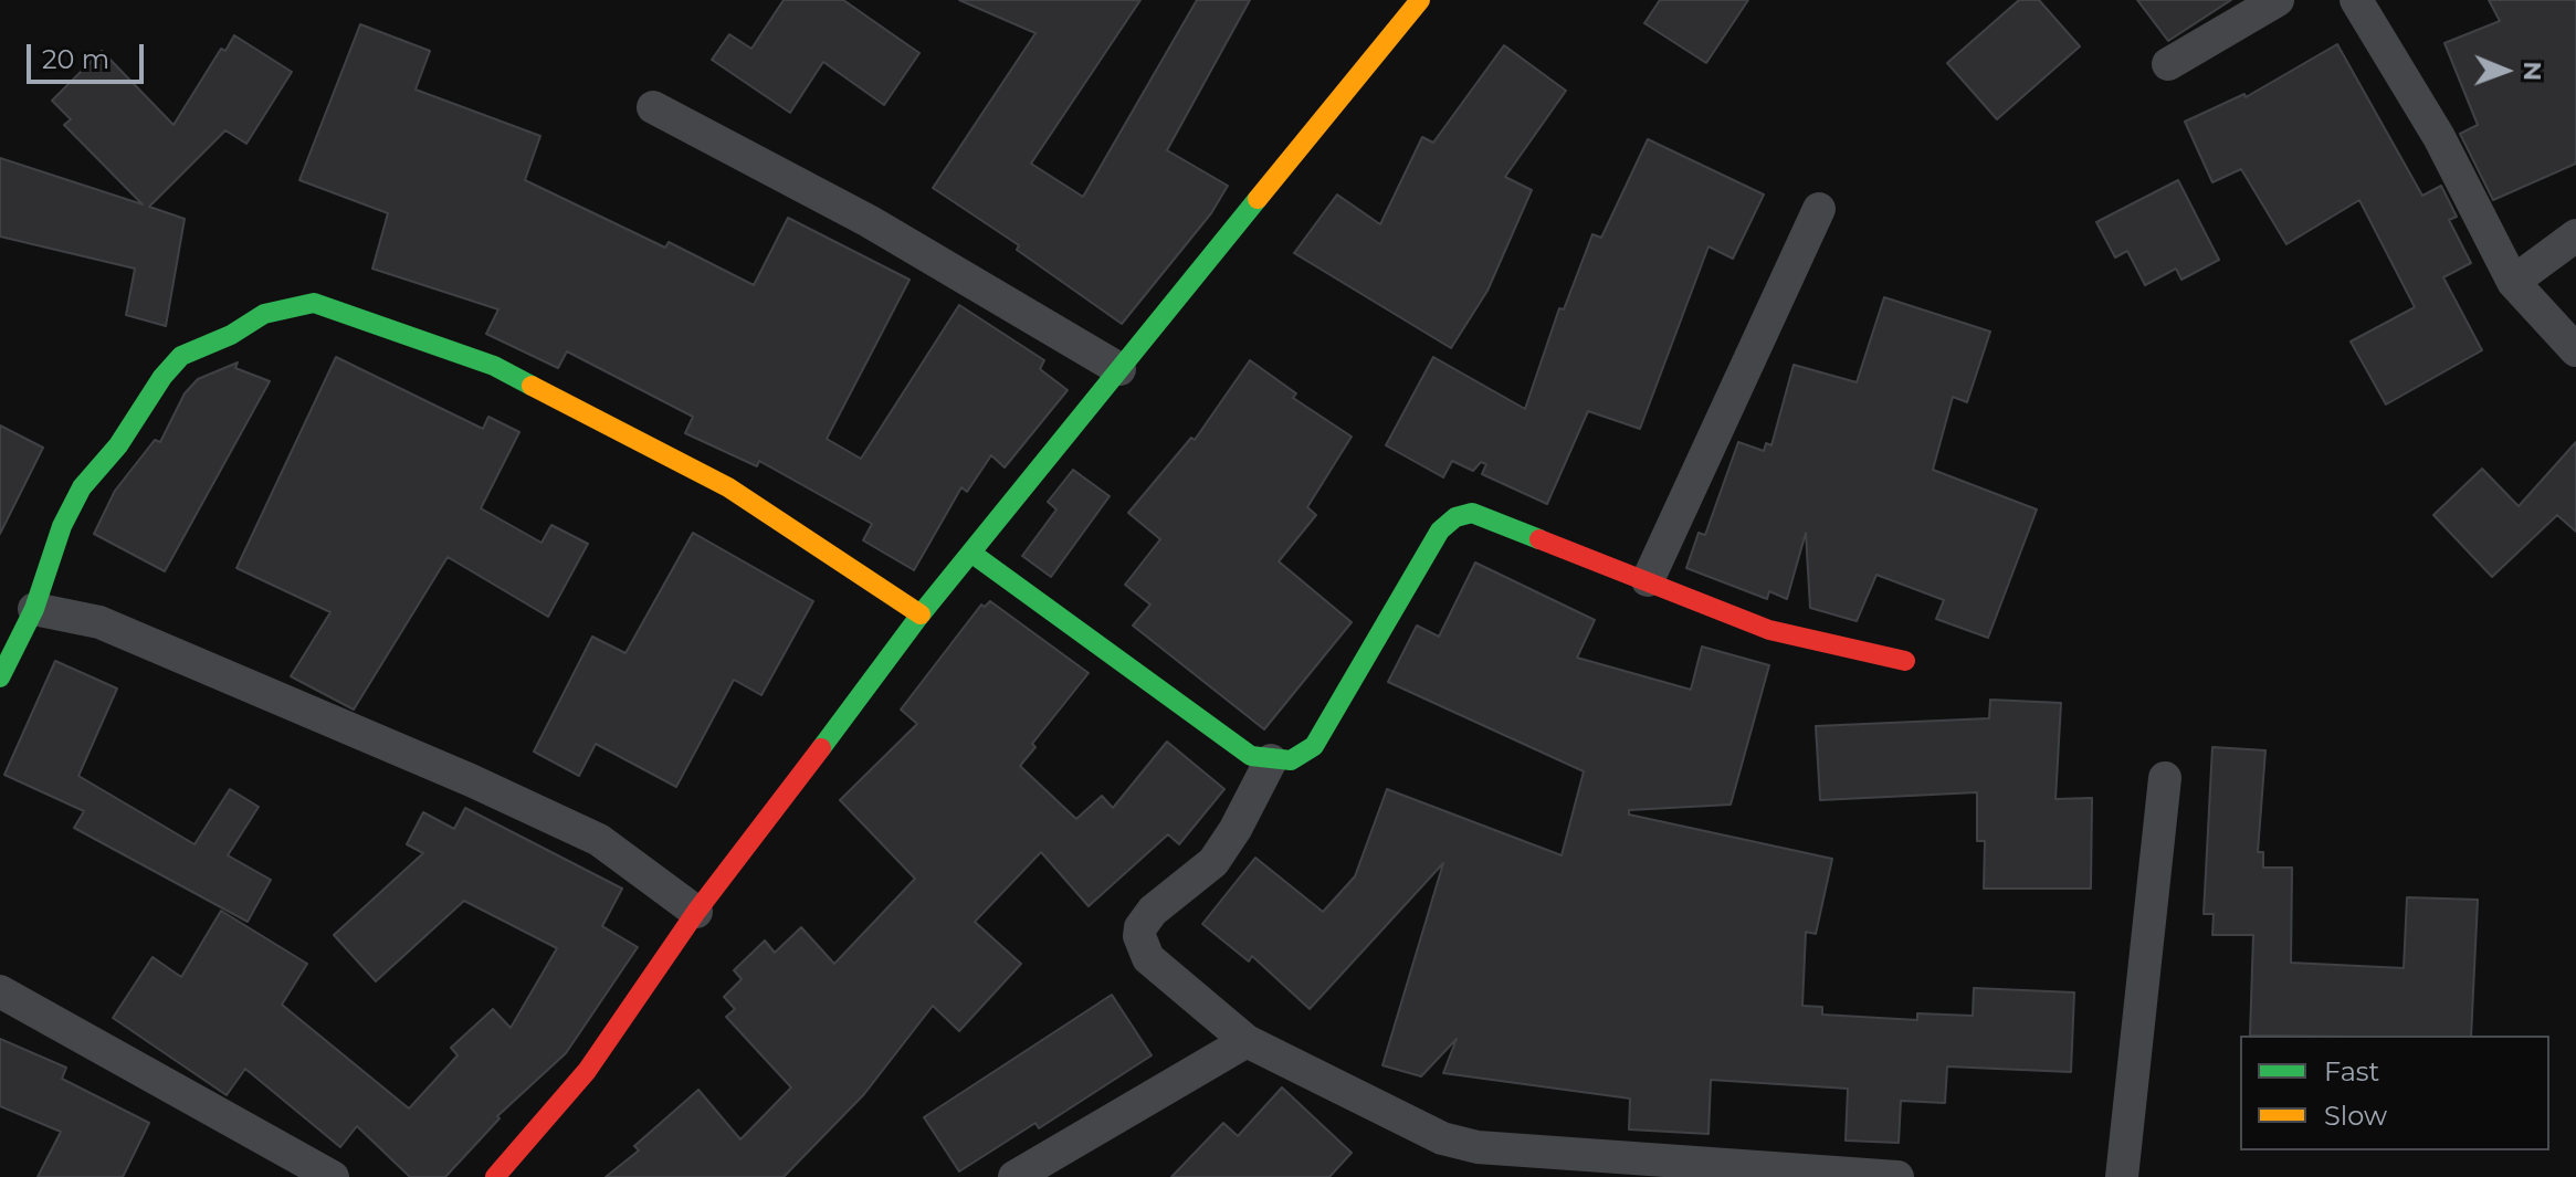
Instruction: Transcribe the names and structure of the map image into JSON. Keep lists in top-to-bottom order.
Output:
{
  "legend": ["Fast", "Slow"],
  "scale_bar": "20 m",
  "north": "right"
}
